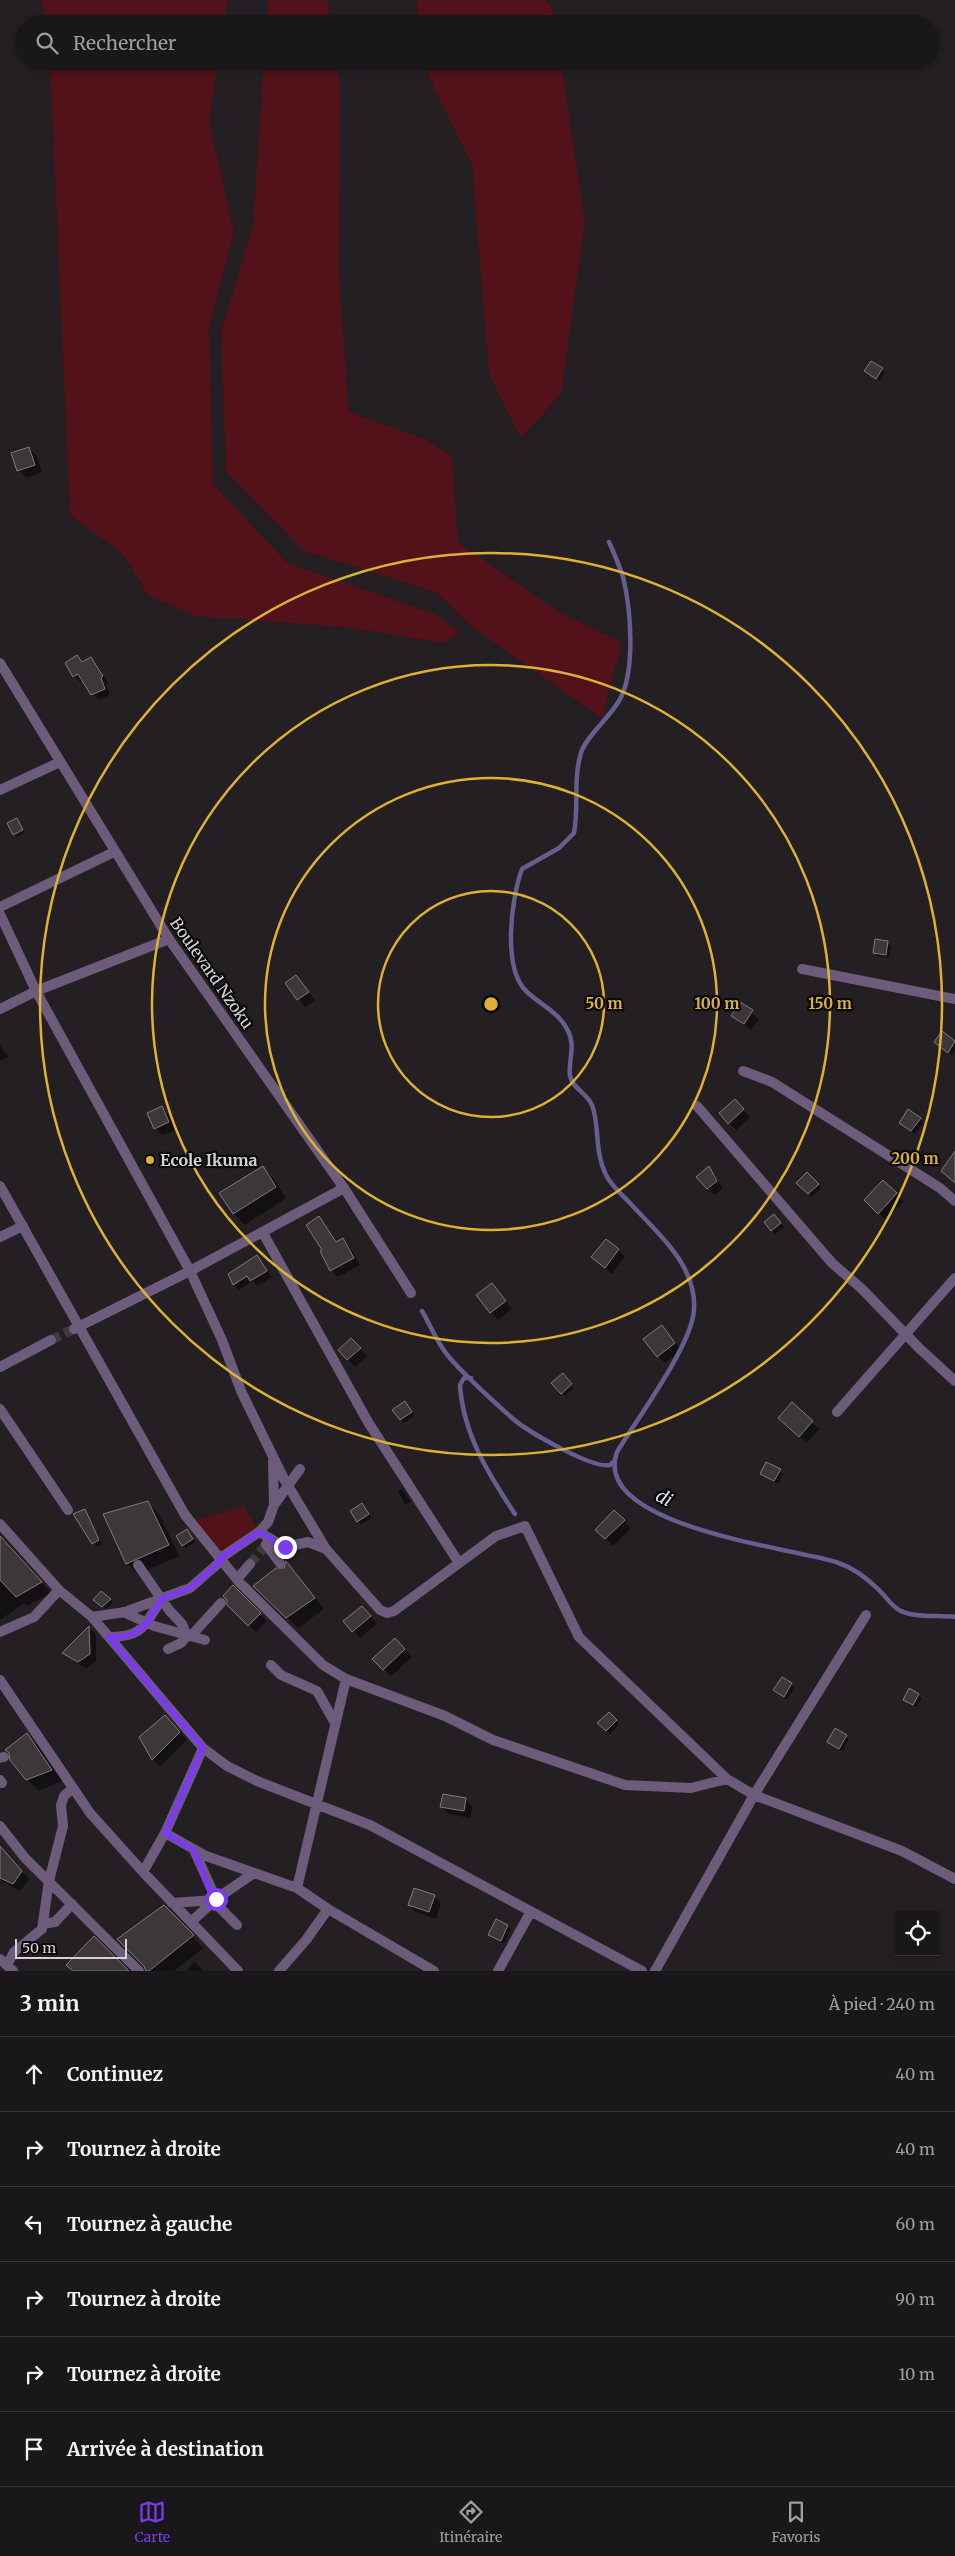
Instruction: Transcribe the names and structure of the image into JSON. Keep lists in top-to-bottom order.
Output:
{
  "streets": {
    "street": ["Boulevard Nzoku"]
  },
  "water": ["di"],
  "places": ["Ecole Ikuma"],
  "scale_bar": "50 m",
  "page": {
    "search": "Rechercher",
    "scale": "50 m",
    "heading": ["3 min", "À pied · 240 m"],
    "list": [
      ["Continuez", "40 m"],
      ["Tournez à droite", "40 m"],
      ["Tournez à gauche", "60 m"],
      ["Tournez à droite", "90 m"],
      ["Tournez à droite", "10 m"],
      "Arrivée à destination"
    ],
    "nav": ["Carte", "Itinéraire", "Favoris"]
  },
  "rings": [
    "50 m",
    "100 m",
    "150 m",
    "200 m"
  ]
}
